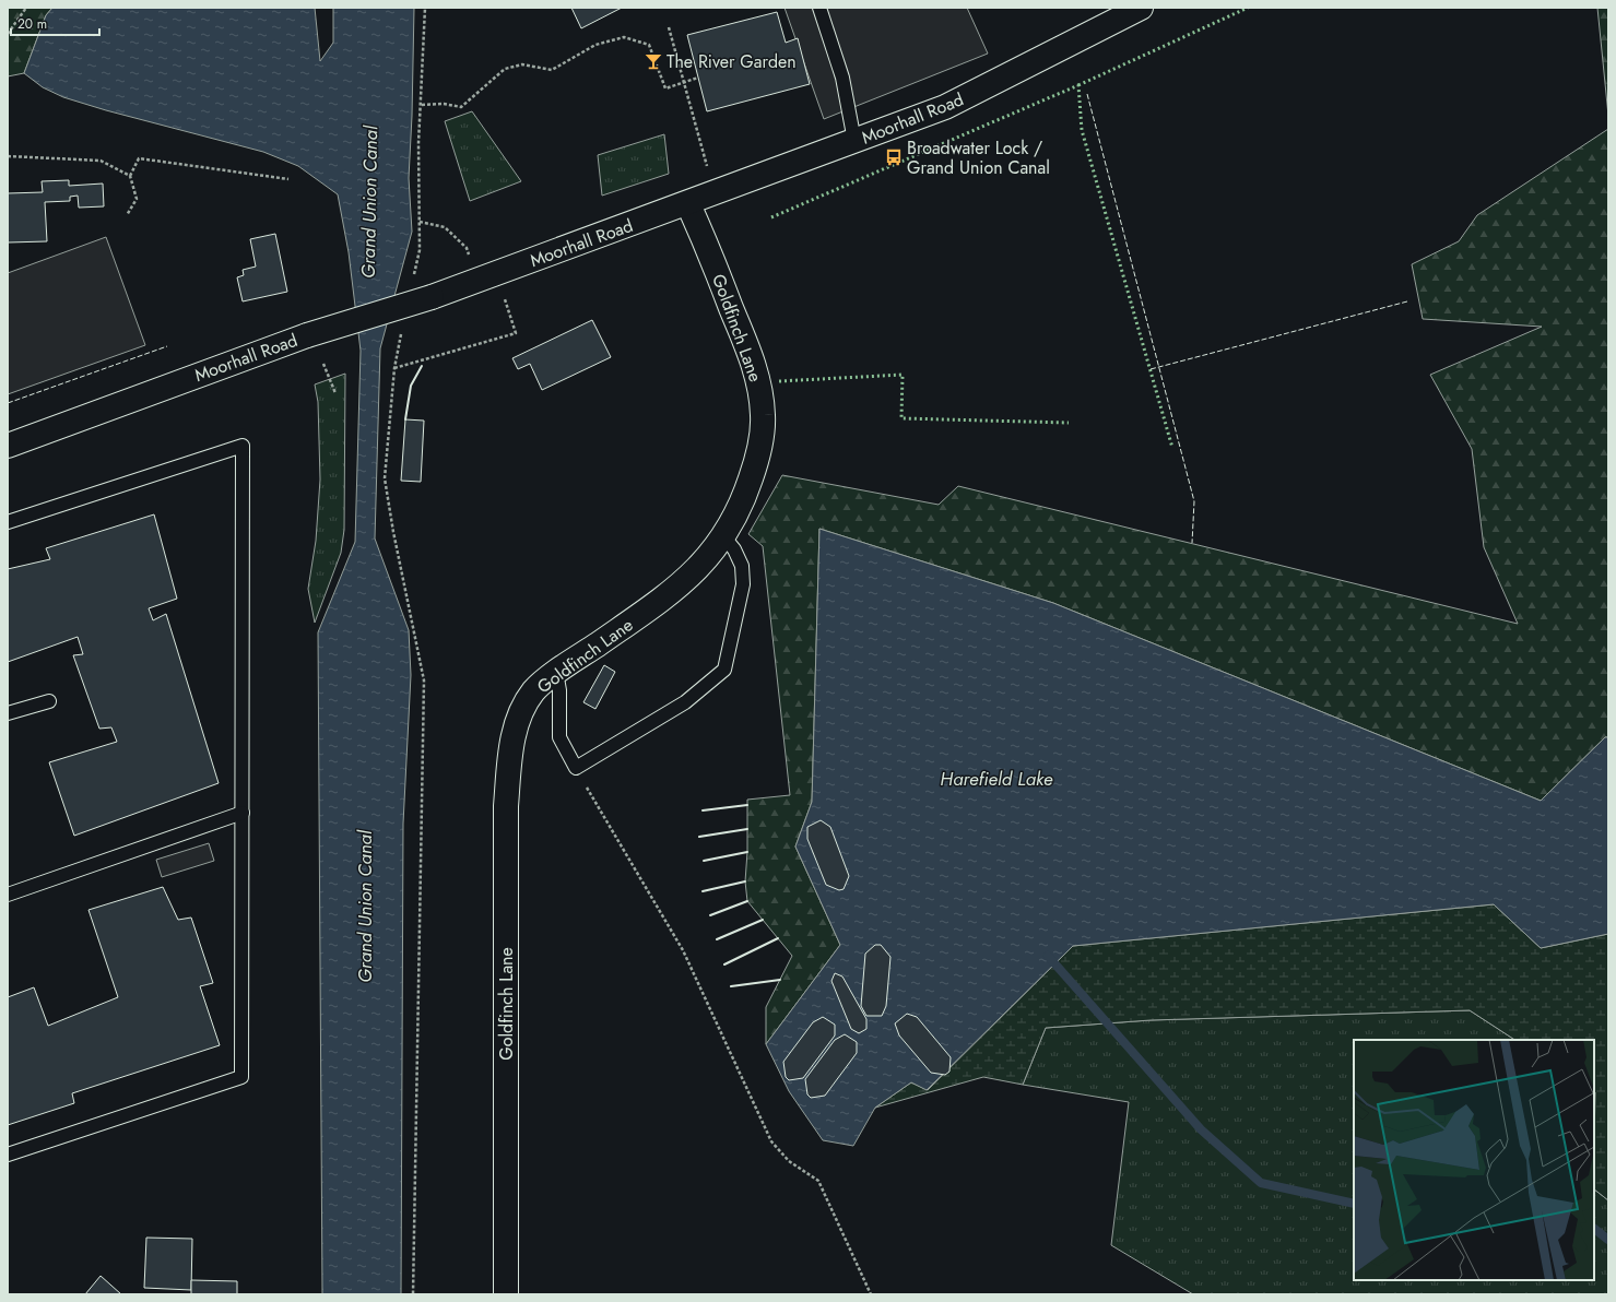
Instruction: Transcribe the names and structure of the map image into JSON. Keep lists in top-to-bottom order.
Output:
{
  "streets": {
    "street": ["Moorhall Road", "Goldfinch Lane"]
  },
  "crossings": [
    ["Moorhall Road", "Goldfinch Lane"]
  ],
  "water": ["Grand Union Canal", "Harefield Lake"],
  "places": {
    "bar": ["The River Garden"],
    "bus stop": ["Broadwater Lock / Grand Union Canal"]
  },
  "scale_bar": "20 m"
}
